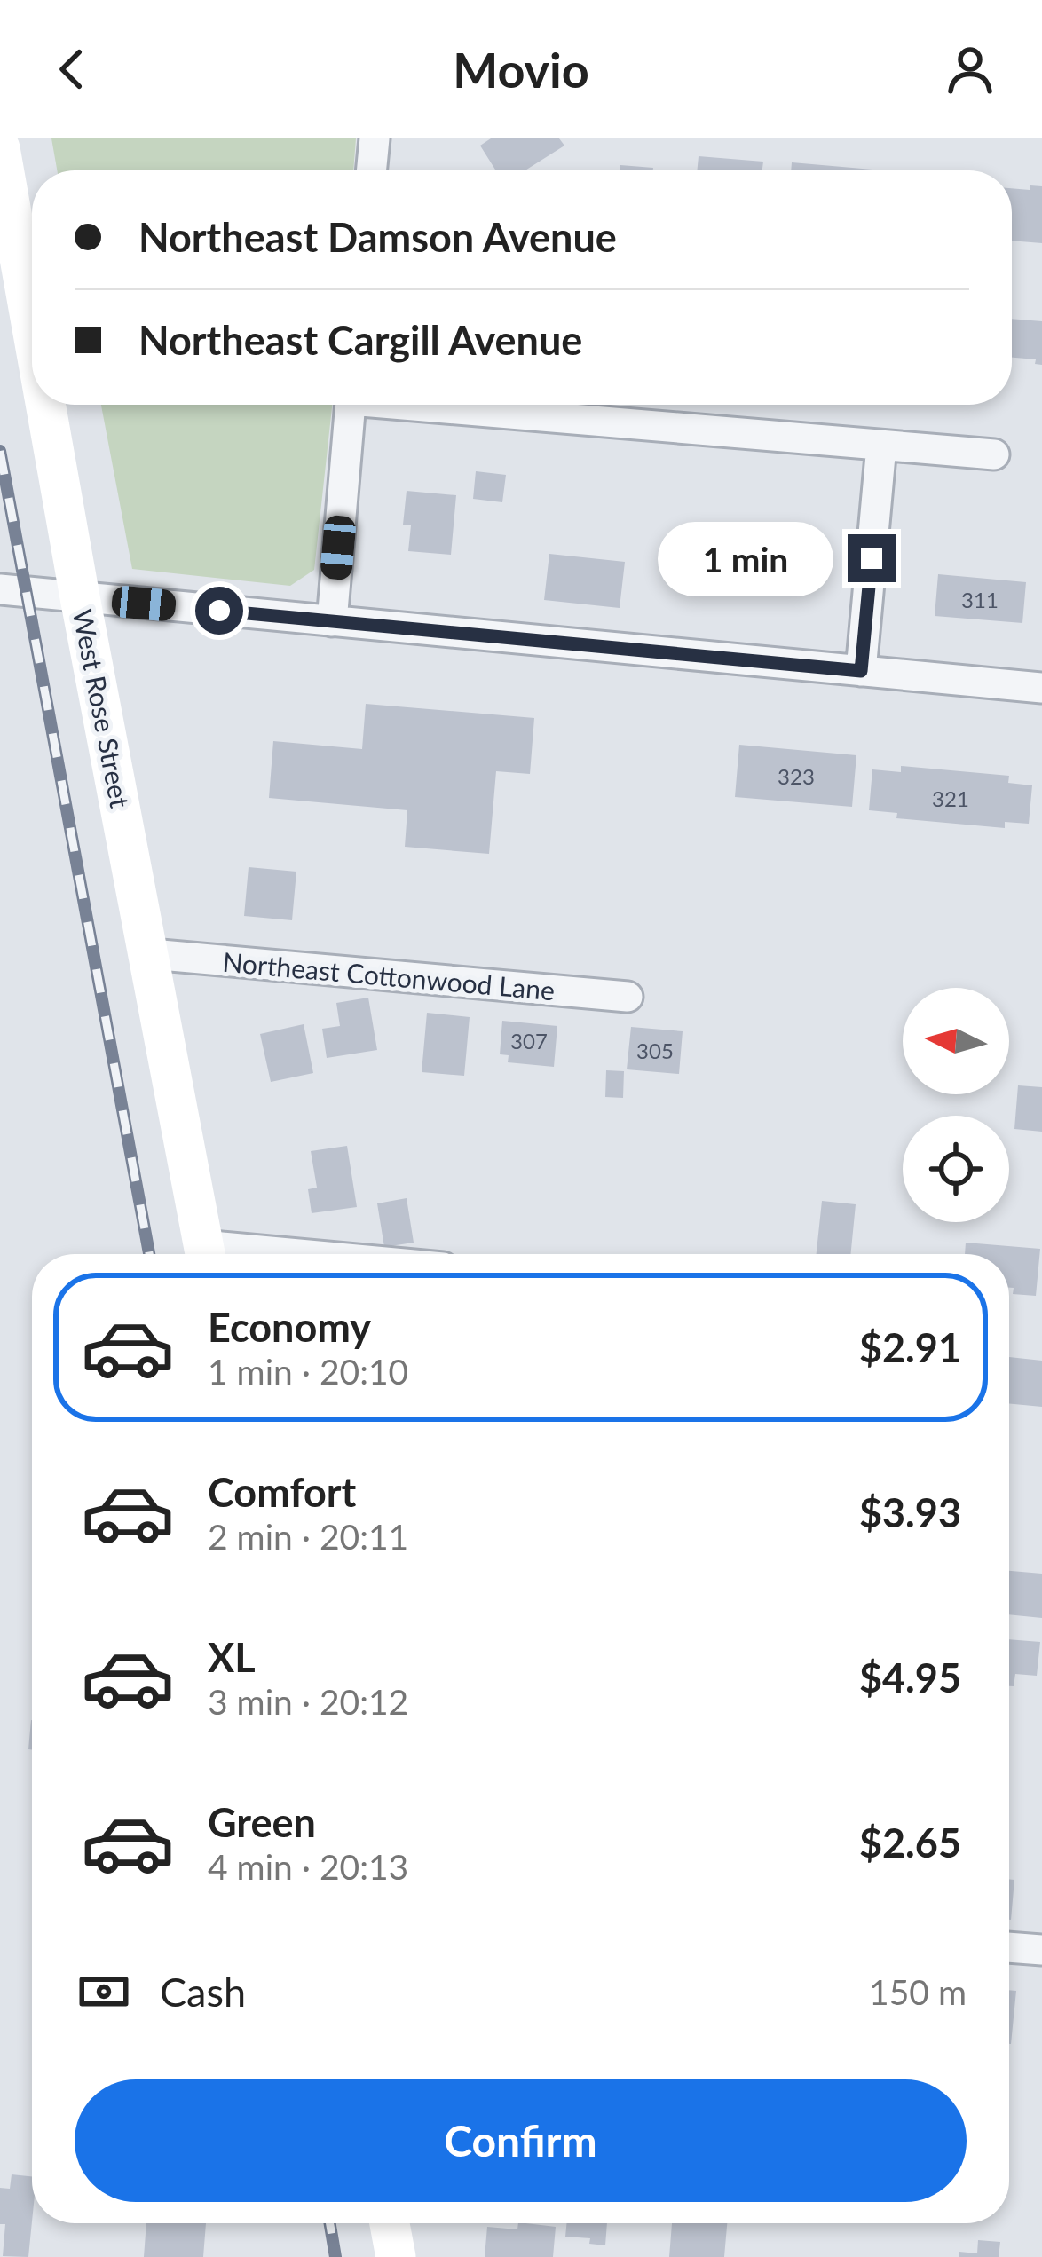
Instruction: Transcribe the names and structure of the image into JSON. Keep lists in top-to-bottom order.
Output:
{
  "streets": {
    "main road": ["West Rose Street"],
    "street": ["Northeast Cottonwood Lane"]
  },
  "crossings": [
    ["West Rose Street", "Northeast Cottonwood Lane"]
  ],
  "house_numbers": [
    "311",
    "323",
    "321",
    "307",
    "305"
  ],
  "north": "left",
  "page": {
    "header": "Movio",
    "banner": ["Northeast Damson Avenue", "Northeast Cargill Avenue"],
    "bubble": "1 min",
    "list": [
      {
        "name": "Economy",
        "note": "1 min · 20:10",
        "value": "$2.91"
      },
      {
        "name": "Comfort",
        "note": "2 min · 20:11",
        "value": "$3.93"
      },
      {
        "name": "XL",
        "note": "3 min · 20:12",
        "value": "$4.95"
      },
      {
        "name": "Green",
        "note": "4 min · 20:13",
        "value": "$2.65"
      }
    ],
    "pay": ["Cash", "150 m"],
    "buttons": "Confirm"
  }
}
